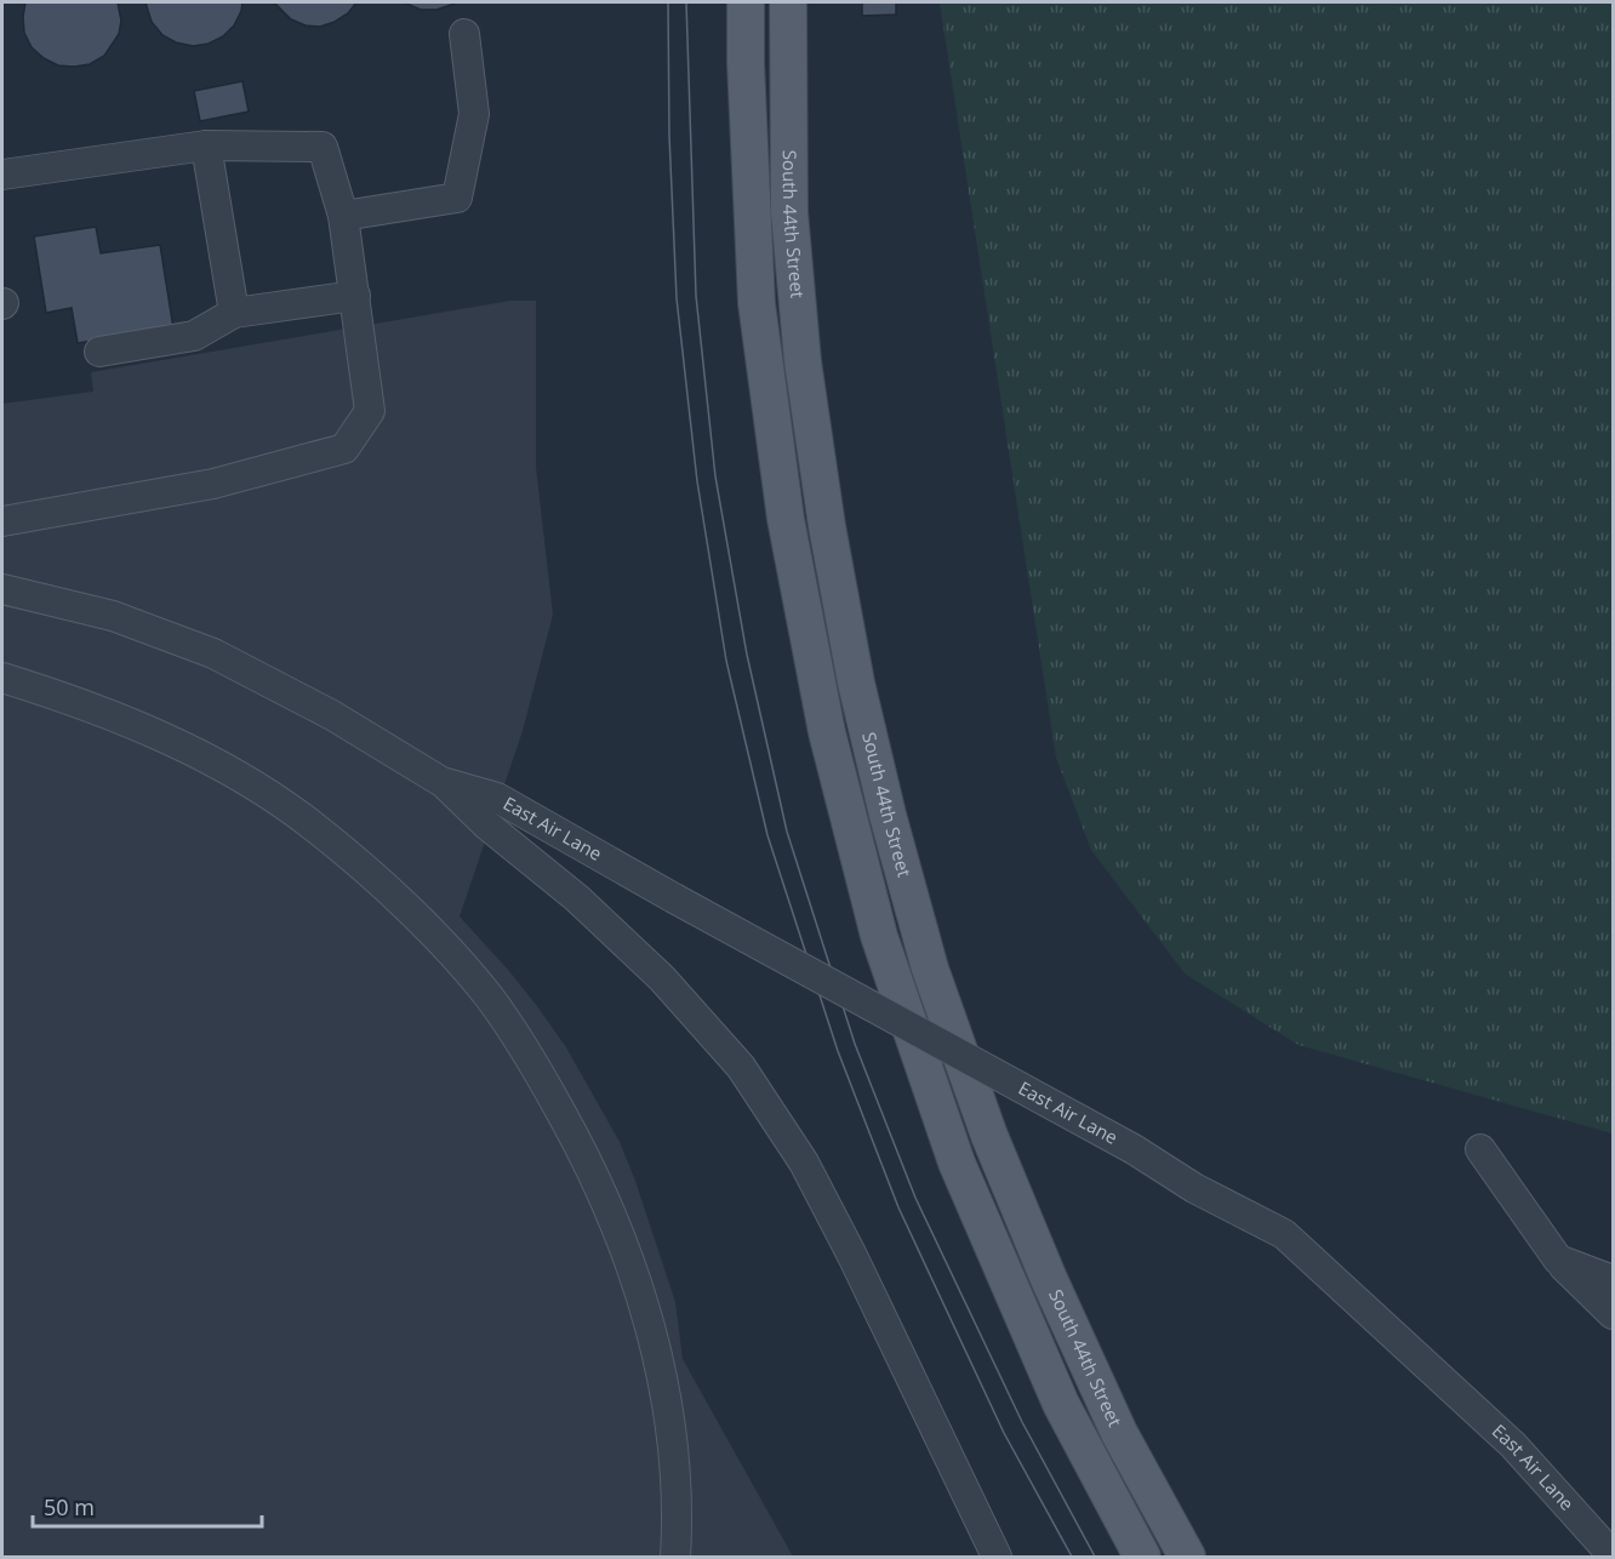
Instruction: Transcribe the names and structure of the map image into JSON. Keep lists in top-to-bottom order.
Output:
{
  "streets": {
    "main road": ["South 44th Street"],
    "street": ["East Air Lane"]
  },
  "scale_bar": "50 m"
}
